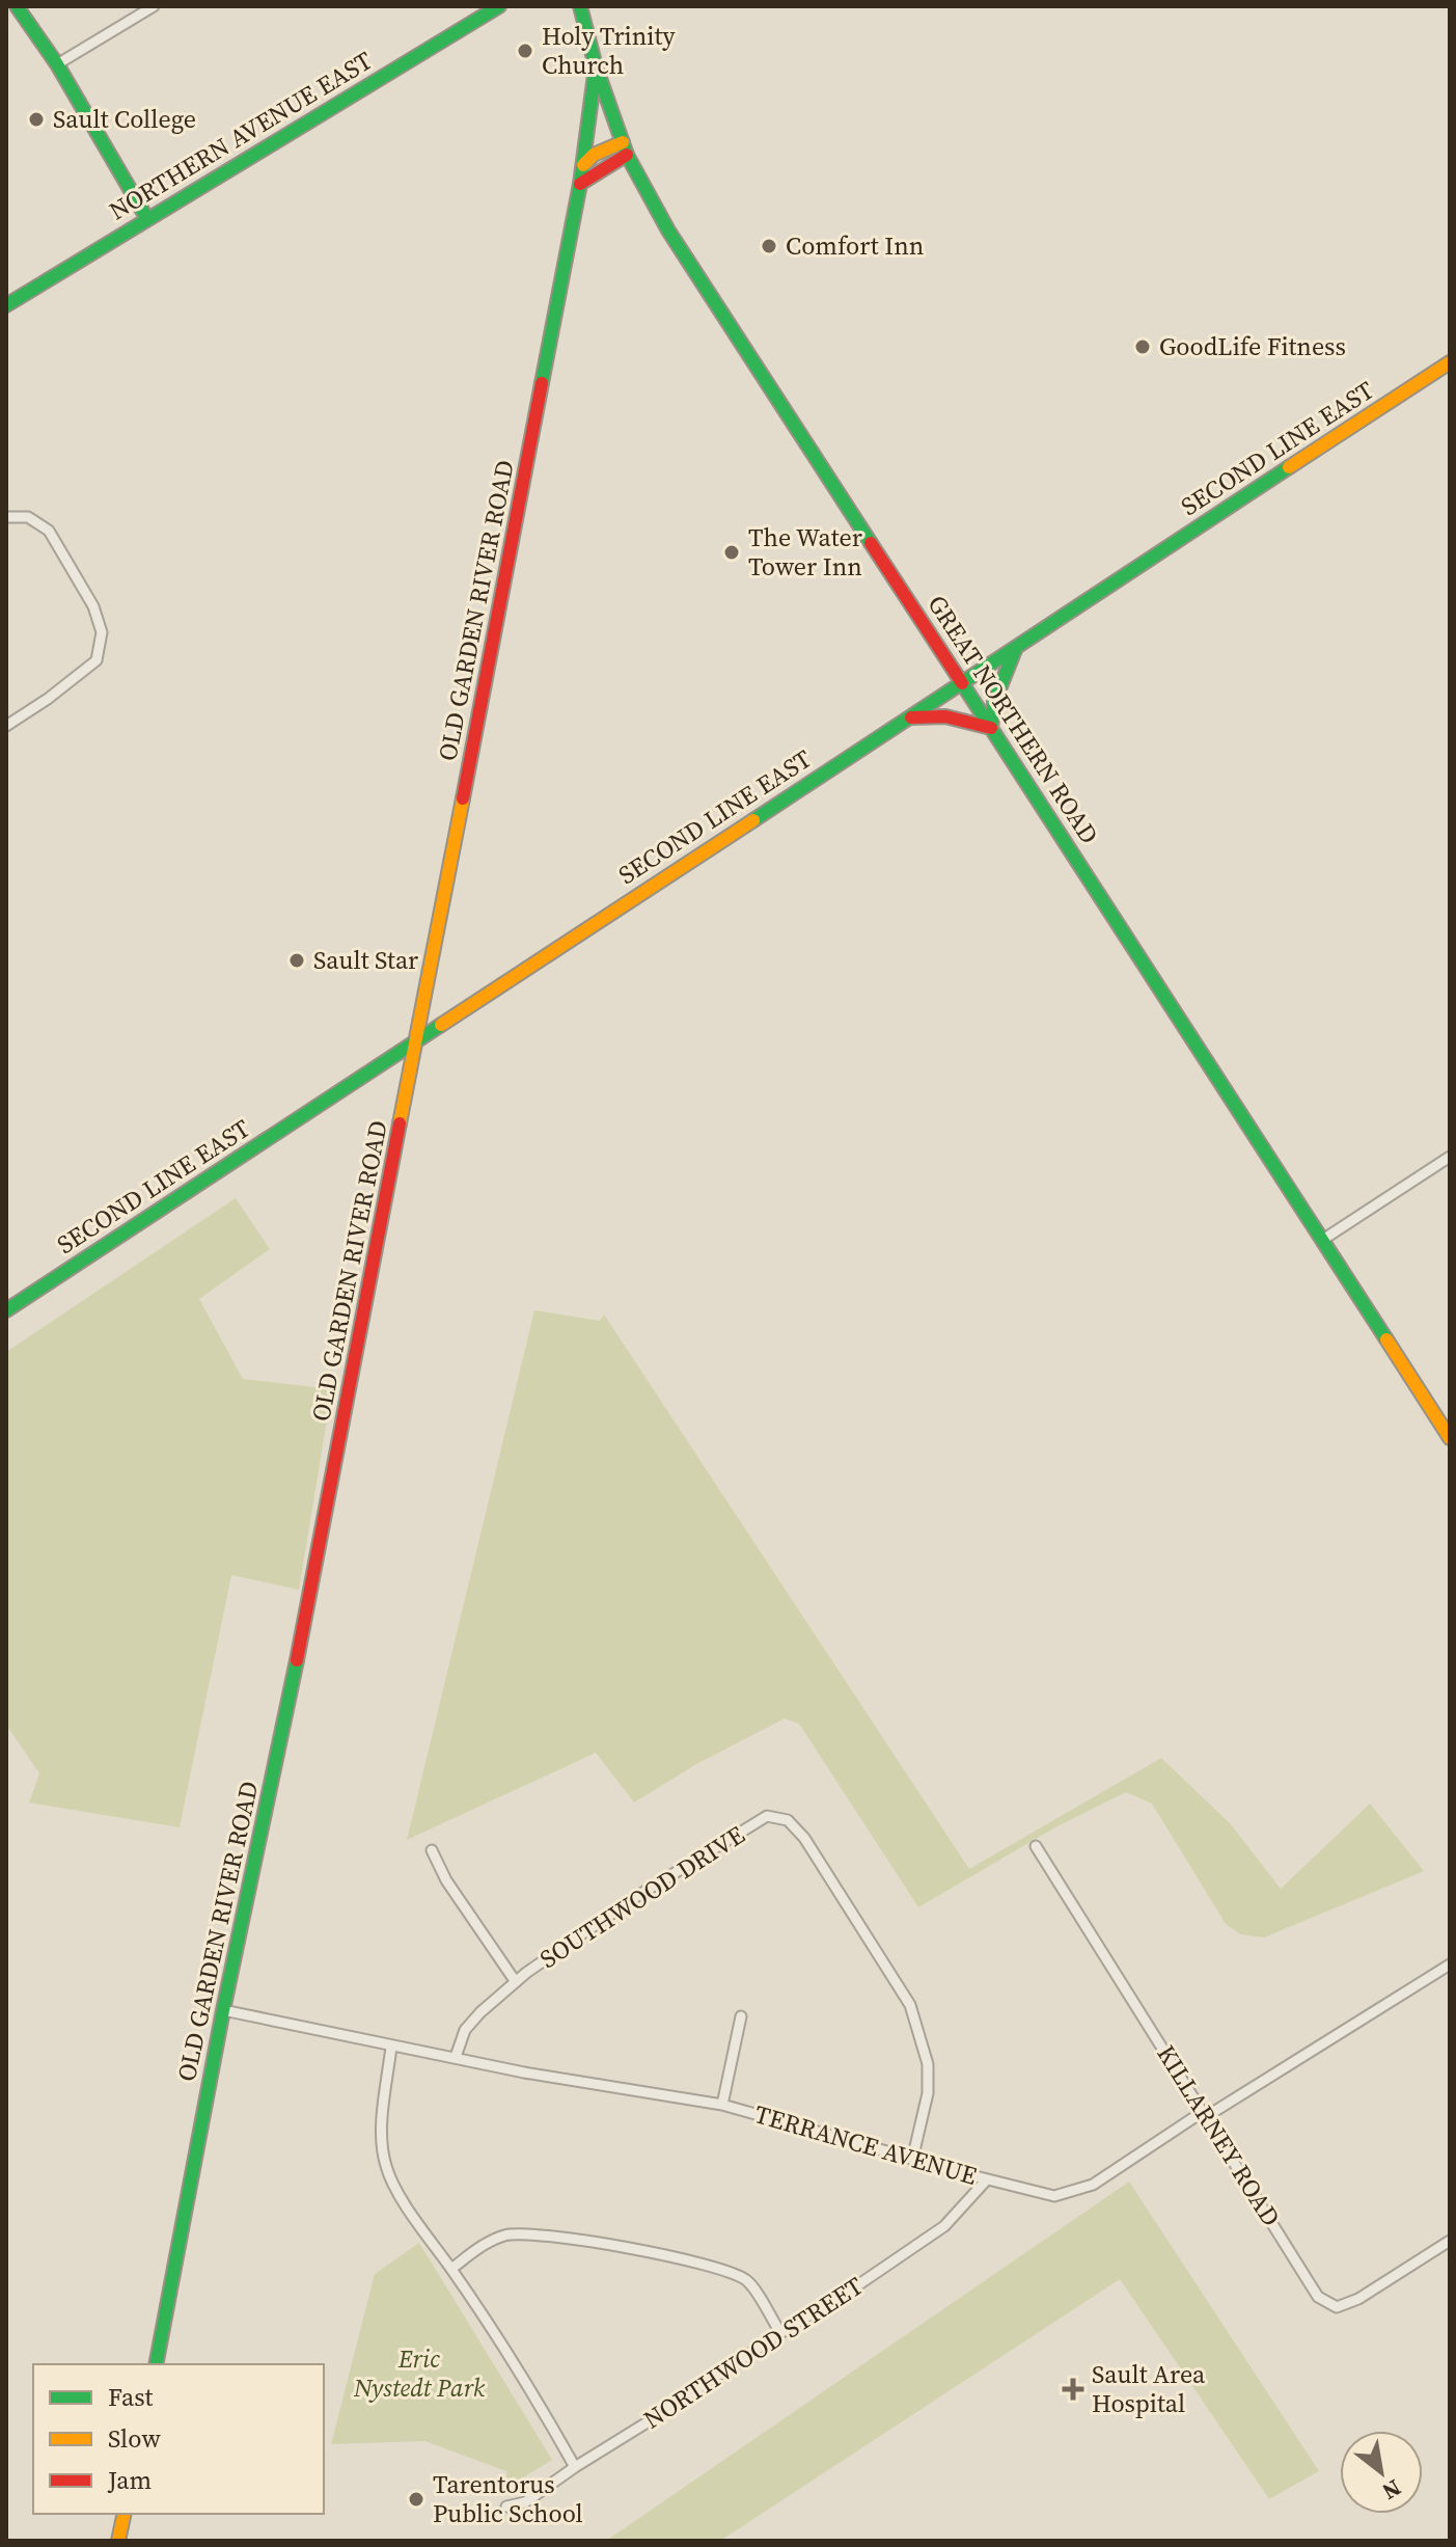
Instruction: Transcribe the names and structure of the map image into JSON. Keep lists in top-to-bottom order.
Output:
{
  "streets": {
    "main road": [
      "NORTHERN AVENUE EAST",
      "SECOND LINE EAST",
      "OLD GARDEN RIVER ROAD",
      "GREAT NORTHERN ROAD"
    ],
    "street": [
      "SOUTHWOOD DRIVE",
      "KILLARNEY ROAD",
      "TERRANCE AVENUE",
      "NORTHWOOD STREET"
    ]
  },
  "crossings": [
    ["SECOND LINE EAST", "OLD GARDEN RIVER ROAD"],
    ["SECOND LINE EAST", "GREAT NORTHERN ROAD"],
    ["OLD GARDEN RIVER ROAD", "GREAT NORTHERN ROAD"],
    ["OLD GARDEN RIVER ROAD", "TERRANCE AVENUE"],
    ["SOUTHWOOD DRIVE", "TERRANCE AVENUE"],
    ["KILLARNEY ROAD", "TERRANCE AVENUE"],
    ["TERRANCE AVENUE", "NORTHWOOD STREET"]
  ],
  "parks": ["Eric Nystedt Park"],
  "places": {
    "other": [
      "Holy Trinity Church",
      "Sault College",
      "Comfort Inn",
      "GoodLife Fitness",
      "The Water Tower Inn",
      "Sault Star",
      "Tarentorus Public School"
    ],
    "health": ["Sault Area Hospital"]
  },
  "legend": ["Fast", "Slow", "Jam"],
  "north": "bottom right"
}
